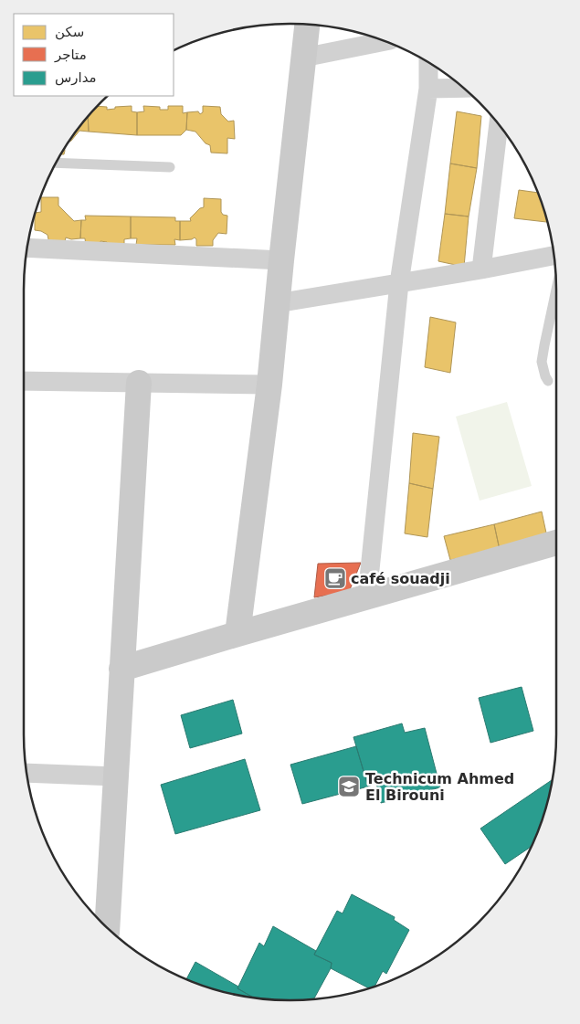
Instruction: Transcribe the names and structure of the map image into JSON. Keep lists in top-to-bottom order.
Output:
{
  "places": {
    "cafe": ["café souadji"],
    "school or university": ["Technicum Ahmed El Birouni"]
  },
  "legend": ["سكن", "متاجر", "مدارس"]
}
